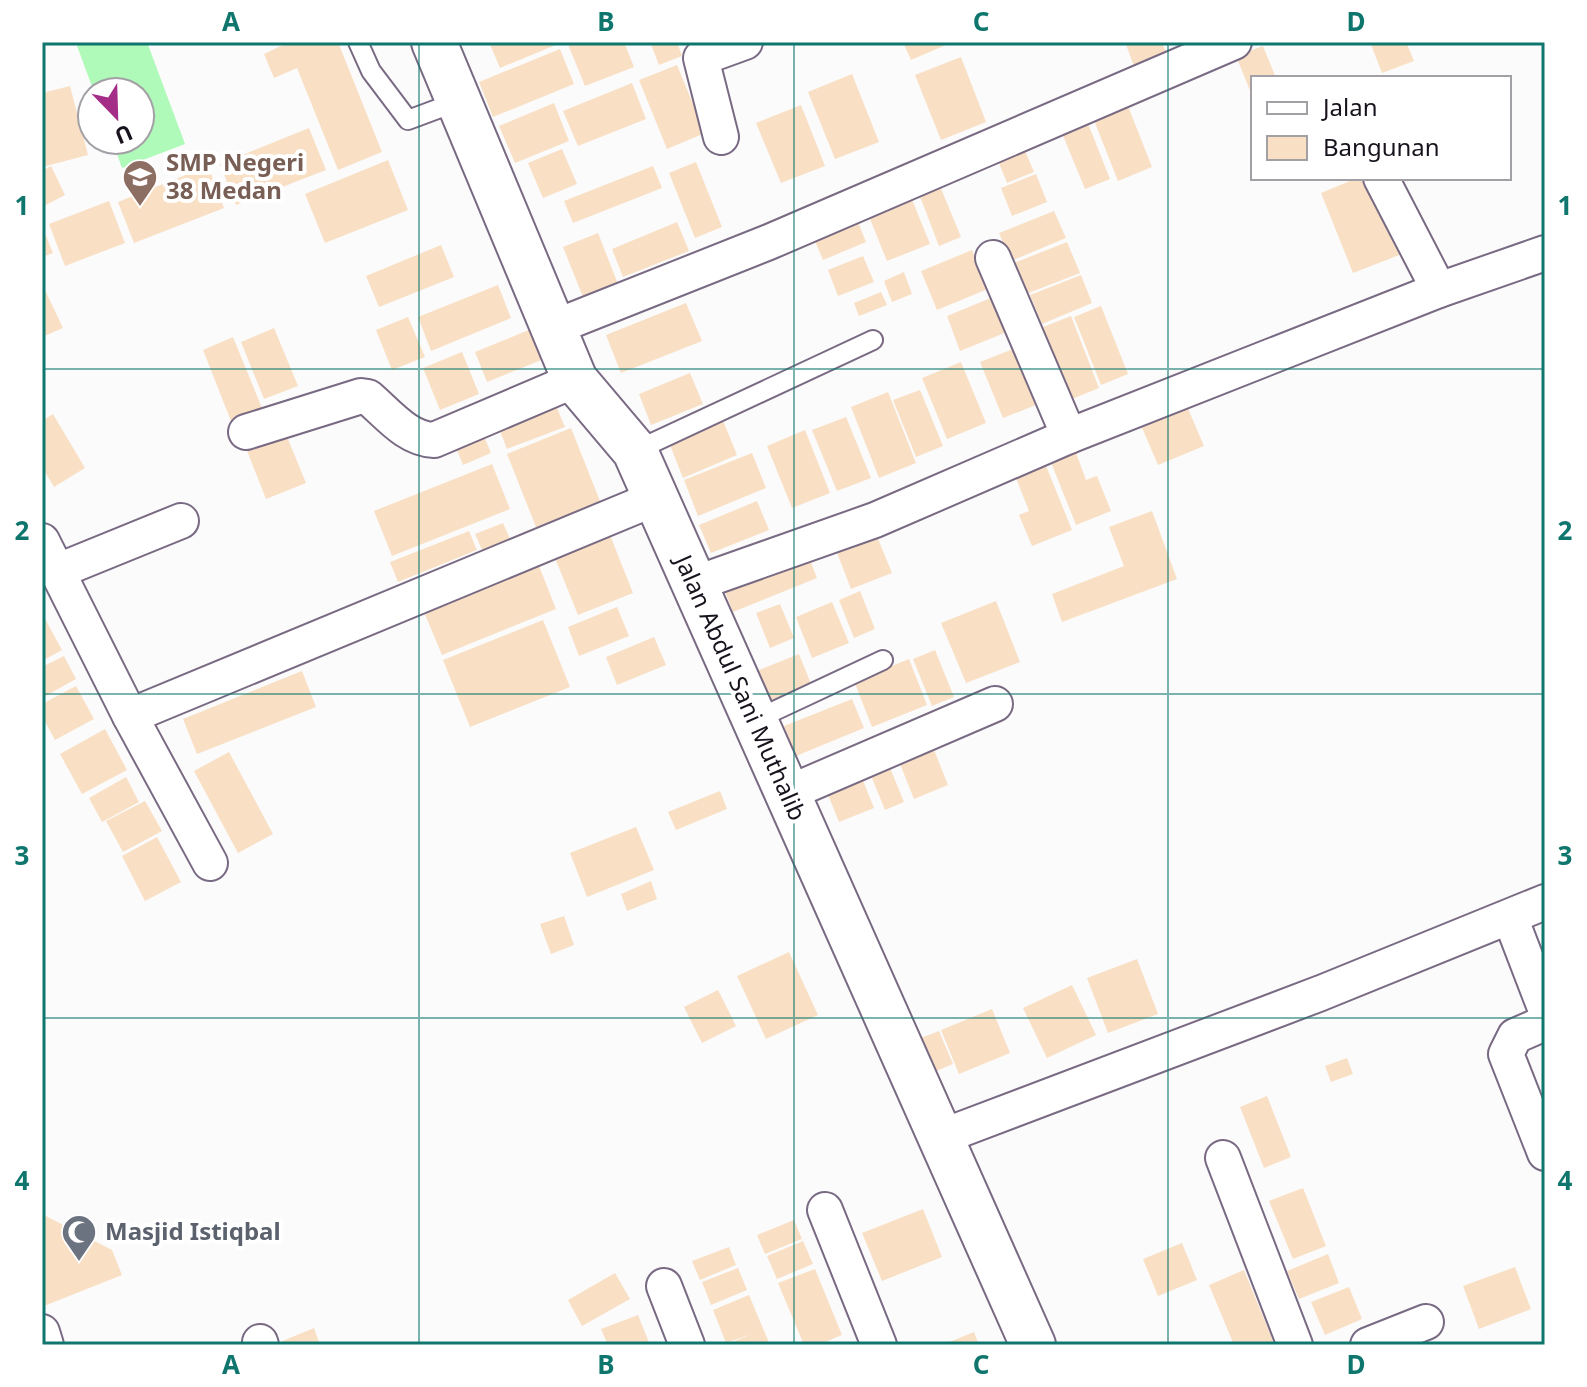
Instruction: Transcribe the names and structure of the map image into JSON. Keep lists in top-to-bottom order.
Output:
{
  "streets": {
    "street": ["Jalan Abdul Sani Muthalib"]
  },
  "places": {
    "school or university": ["SMP Negeri 38 Medan"],
    "mosque": ["Masjid Istiqbal"]
  },
  "legend": ["Jalan", "Bangunan"],
  "north": "bottom right",
  "grid": {
    "columns": [
      "A",
      "B",
      "C",
      "D"
    ],
    "rows": [
      "1",
      "2",
      "3",
      "4"
    ]
  }
}
